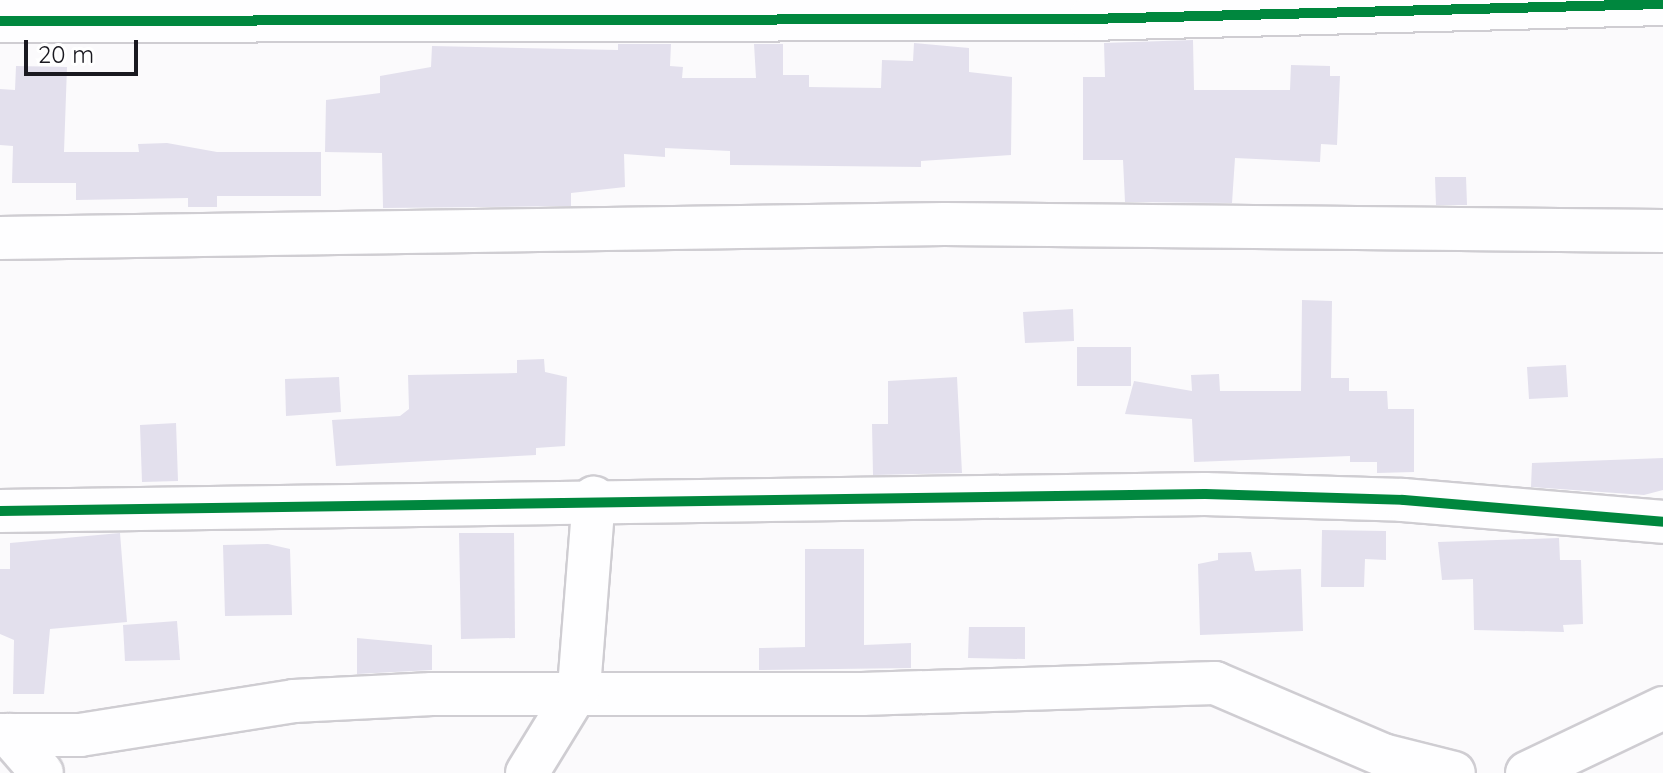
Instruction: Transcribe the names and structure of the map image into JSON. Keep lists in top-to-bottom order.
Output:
{
  "scale_bar": "20 m"
}
